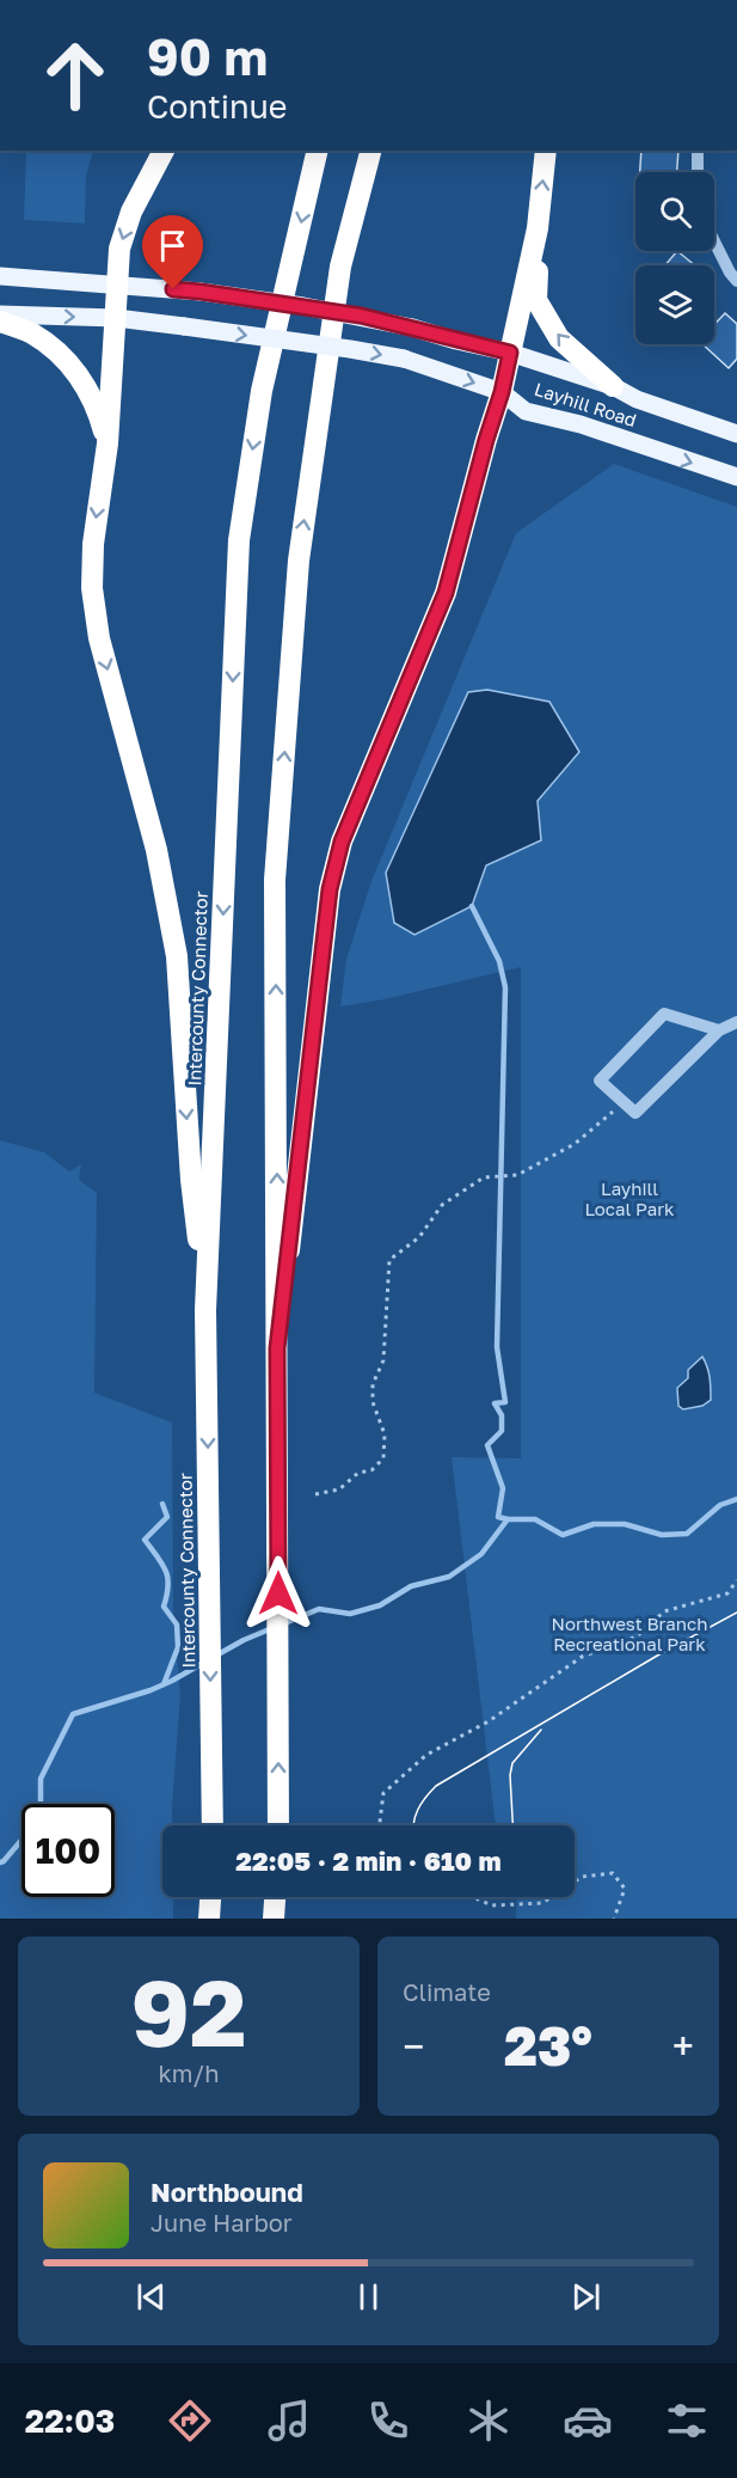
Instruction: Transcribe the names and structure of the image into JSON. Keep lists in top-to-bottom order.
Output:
{
  "streets": {
    "highway": ["Intercounty Connector"],
    "main road": ["Layhill Road"]
  },
  "parks": ["Layhill Local Park", "Northwest Branch Recreational Park"],
  "page": {
    "turn": ["90 m", "Continue"],
    "limit": "100",
    "trip": "22:05 · 2 min · 610 m",
    "tile": [
      ["92", "km/h"],
      "Climate"
    ],
    "heat": ["−", "23°", "+"],
    "song": ["Northbound", "June Harbor"],
    "tabs": "22:03"
  }
}
